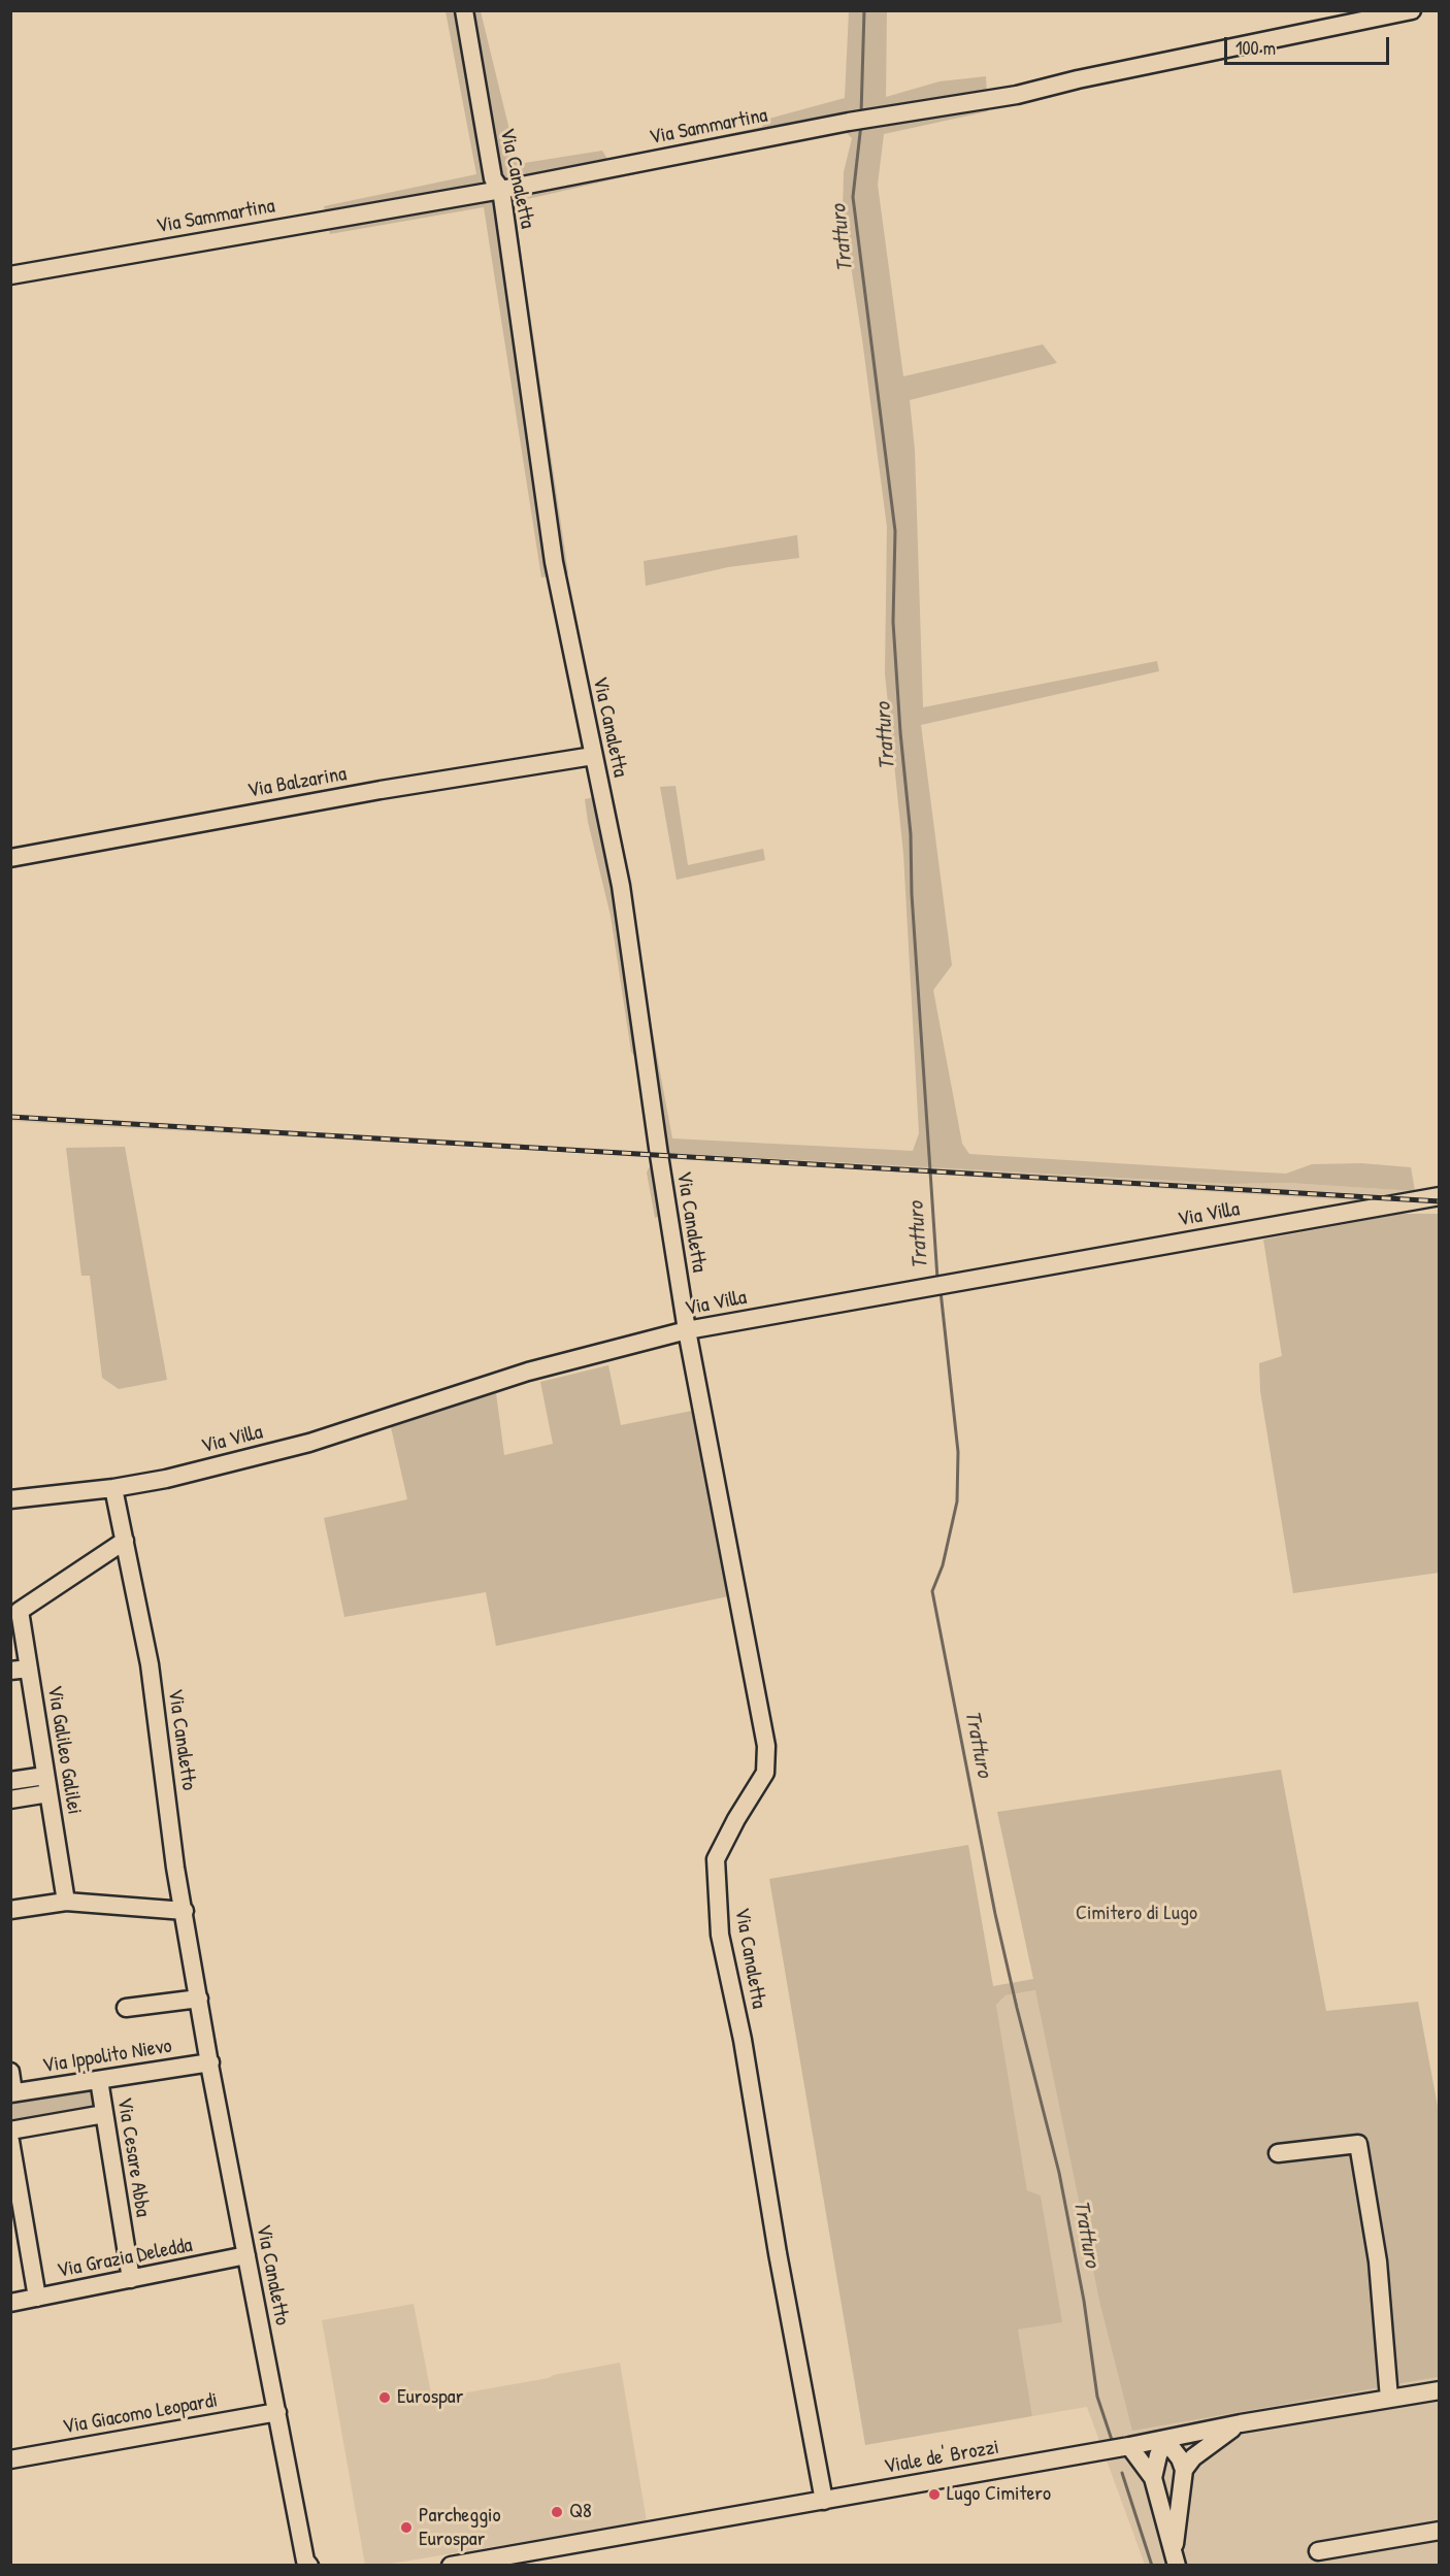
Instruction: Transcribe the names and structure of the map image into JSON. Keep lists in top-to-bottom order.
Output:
{
  "streets": {
    "street": [
      "Via Sammartina",
      "Via Canaletta",
      "Via Balzarina",
      "Via Villa",
      "Via Canaletto",
      "Via Galileo Galilei",
      "Via Ippolito Nievo",
      "Via Cesare Abba",
      "Via Grazia Deledda",
      "Via Giacomo Leopardi",
      "Viale de' Brozzi"
    ]
  },
  "crossings": [
    ["Via Sammartina", "Via Canaletta"],
    ["Via Canaletta", "Via Balzarina"],
    ["Via Canaletta", "Via Villa"],
    ["Via Canaletta", "Viale de' Brozzi"],
    ["Via Villa", "Via Canaletto"],
    ["Via Canaletto", "Via Galileo Galilei"],
    ["Via Canaletto", "Via Ippolito Nievo"],
    ["Via Canaletto", "Via Grazia Deledda"],
    ["Via Canaletto", "Via Giacomo Leopardi"],
    ["Via Ippolito Nievo", "Via Cesare Abba"],
    ["Via Cesare Abba", "Via Grazia Deledda"]
  ],
  "water": ["Tratturo"],
  "parks": ["Cimitero di Lugo"],
  "places": [
    "Eurospar",
    "Lugo Cimitero",
    "Q8",
    "Parcheggio Eurospar"
  ],
  "scale_bar": "100 m"
}
